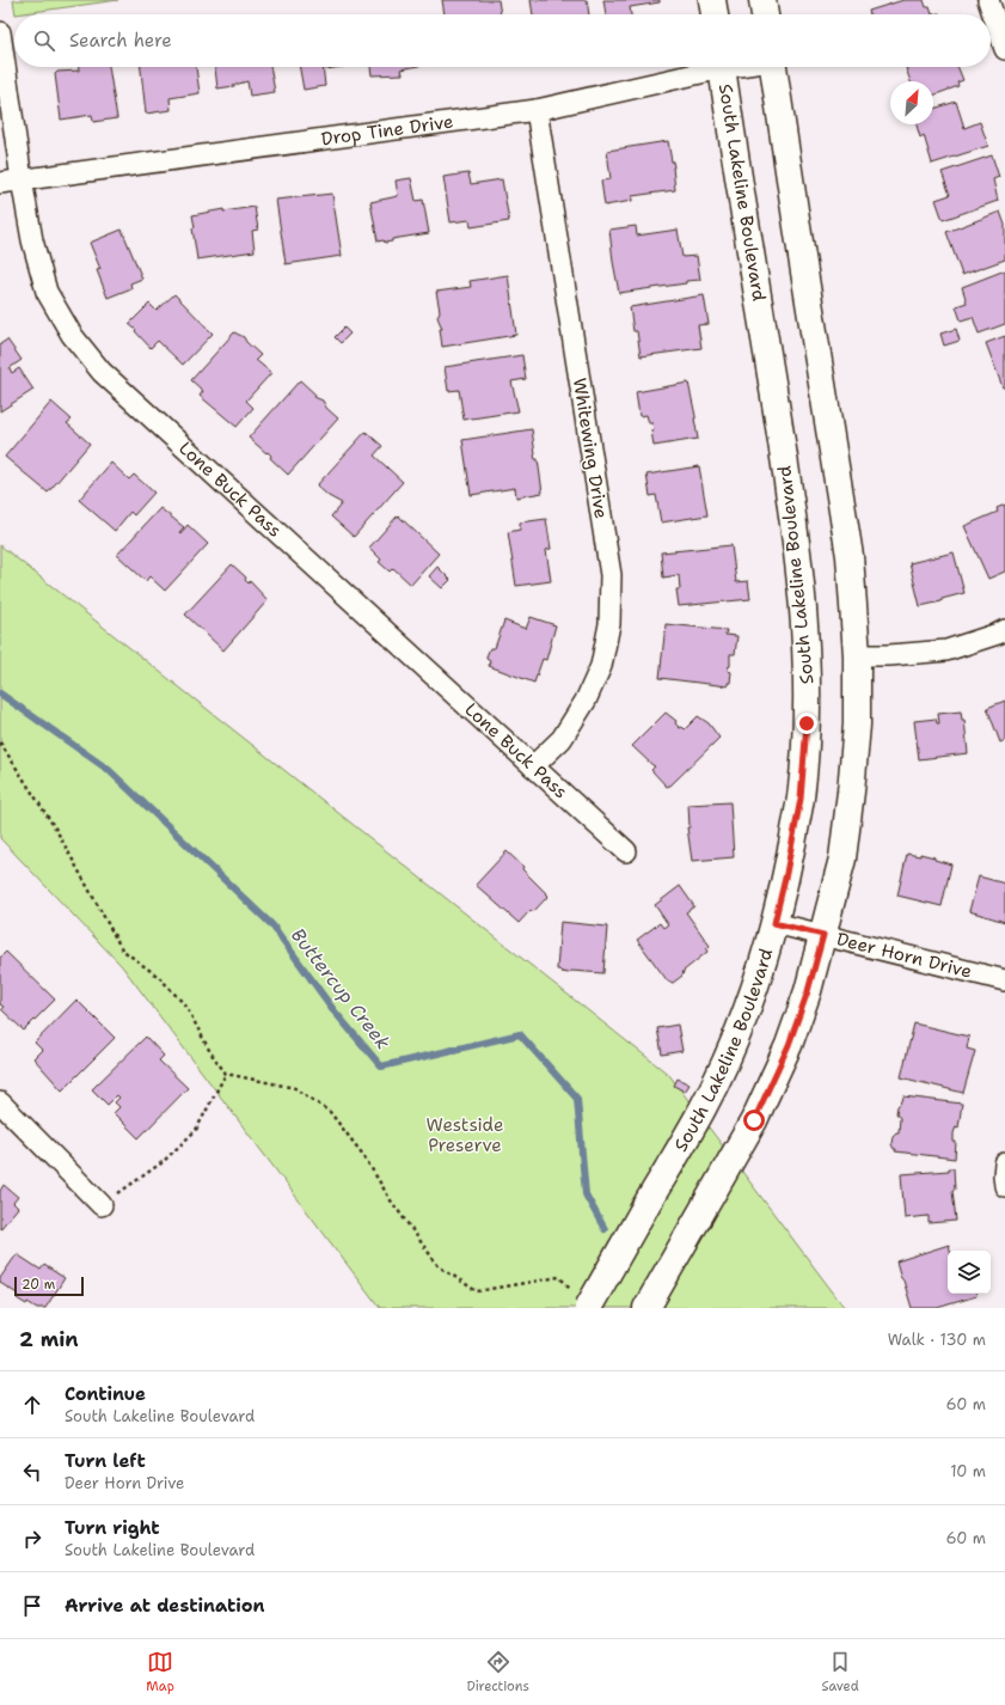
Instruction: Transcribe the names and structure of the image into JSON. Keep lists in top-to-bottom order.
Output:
{
  "streets": {
    "main road": ["South Lakeline Boulevard"],
    "street": [
      "Drop Tine Drive",
      "Whitewing Drive",
      "Lone Buck Pass",
      "Deer Horn Drive"
    ]
  },
  "crossings": [
    ["Drop Tine Drive", "Whitewing Drive"],
    ["Drop Tine Drive", "Lone Buck Pass"],
    ["South Lakeline Boulevard", "Deer Horn Drive"],
    ["Whitewing Drive", "Lone Buck Pass"]
  ],
  "water": ["Buttercup Creek"],
  "parks": ["Westside Preserve"],
  "scale_bar": "20 m",
  "north": "top right",
  "page": {
    "search": "Search here",
    "scale": "20 m",
    "heading": ["2 min", "Walk · 130 m"],
    "list": [
      ["Continue", "South Lakeline Boulevard", "60 m"],
      ["Turn left", "Deer Horn Drive", "10 m"],
      ["Turn right", "South Lakeline Boulevard", "60 m"],
      "Arrive at destination"
    ],
    "nav": ["Map", "Directions", "Saved"]
  }
}
